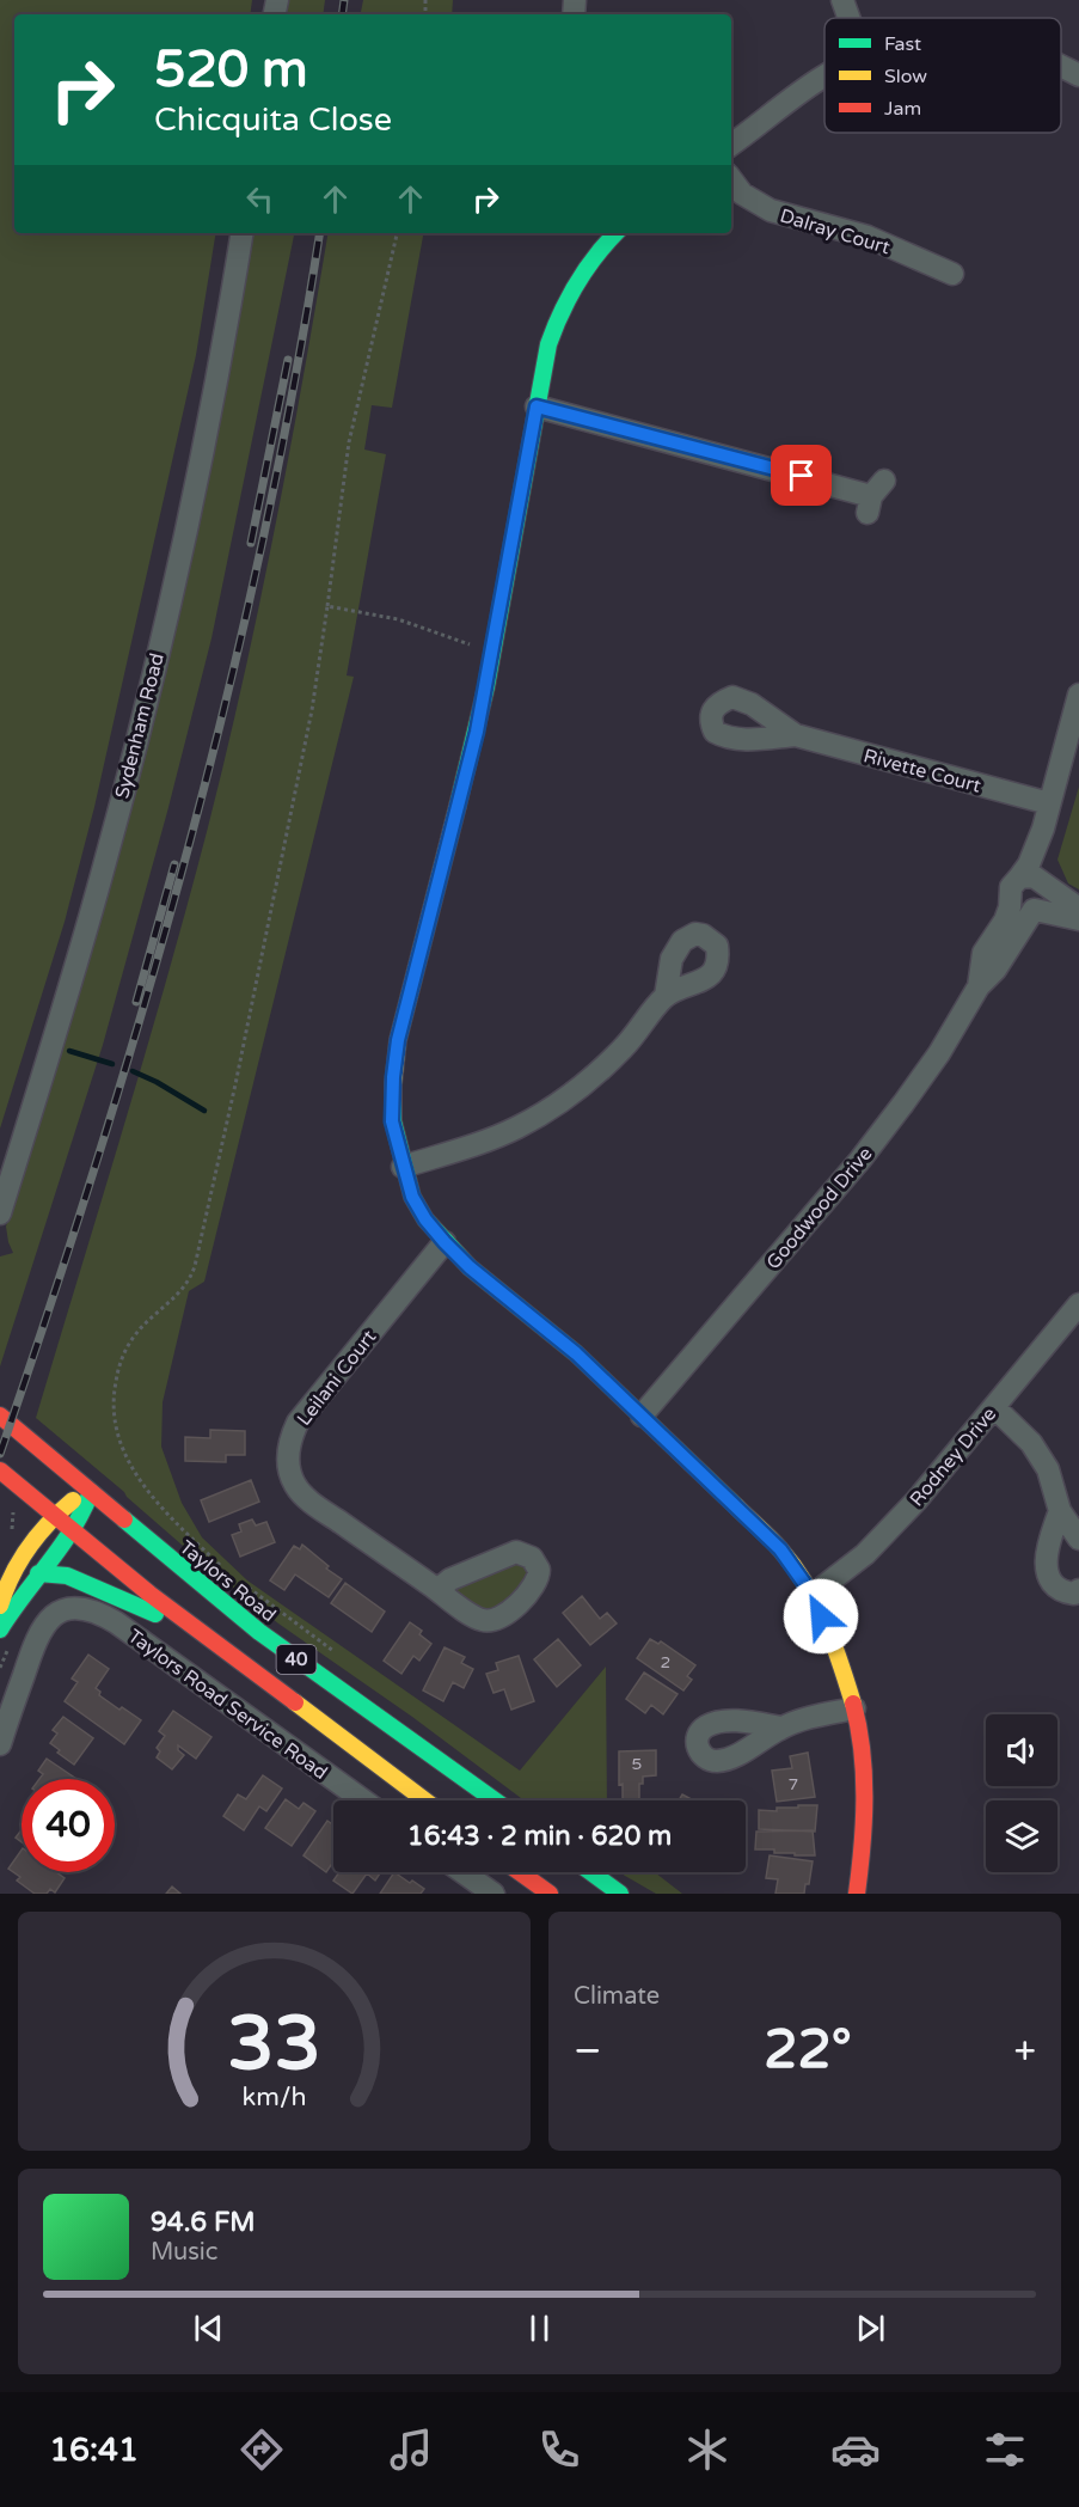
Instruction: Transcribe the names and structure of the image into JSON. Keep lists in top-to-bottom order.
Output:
{
  "streets": {
    "street": [
      "Dalray Court",
      "Sydenham Road",
      "Rivette Court",
      "Goodwood Drive",
      "Leilani Court",
      "Rodney Drive",
      "Taylors Road",
      "40",
      "Taylors Road Service Road"
    ]
  },
  "house_numbers": ["2", "5", "7"],
  "legend": ["Fast", "Slow", "Jam"],
  "page": {
    "turn": ["520 m", "Chicquita Close"],
    "limit": "40",
    "trip": "16:43 · 2 min · 620 m",
    "tile": "Climate",
    "heat": ["−", "22°", "+"],
    "song": ["94.6 FM", "Music"],
    "tabs": "16:41",
    "gauge": ["33", "km/h"]
  }
}
